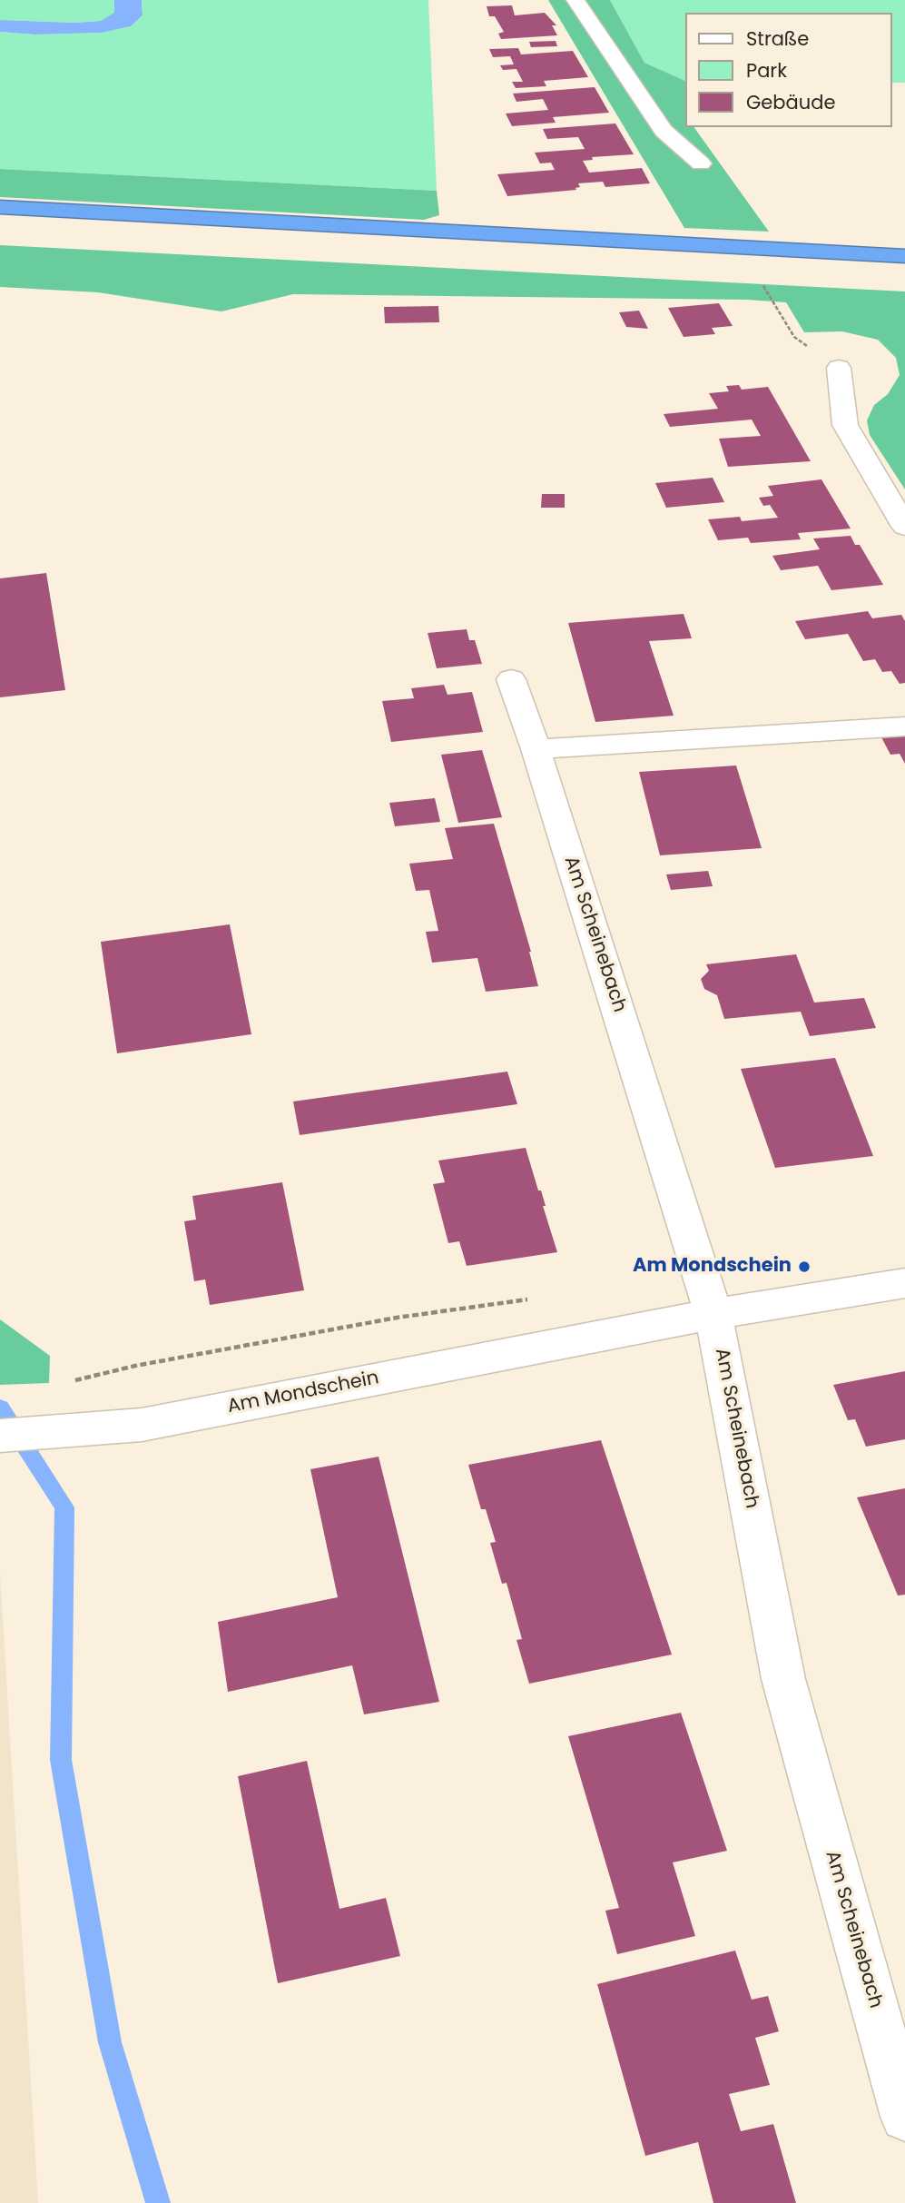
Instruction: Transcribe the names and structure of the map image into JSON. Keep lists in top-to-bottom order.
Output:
{
  "streets": {
    "street": ["Am Scheinebach", "Am Mondschein"]
  },
  "crossings": [
    ["Am Scheinebach", "Am Mondschein"]
  ],
  "places": ["Am Mondschein"],
  "legend": ["Straße", "Park", "Gebäude"]
}
